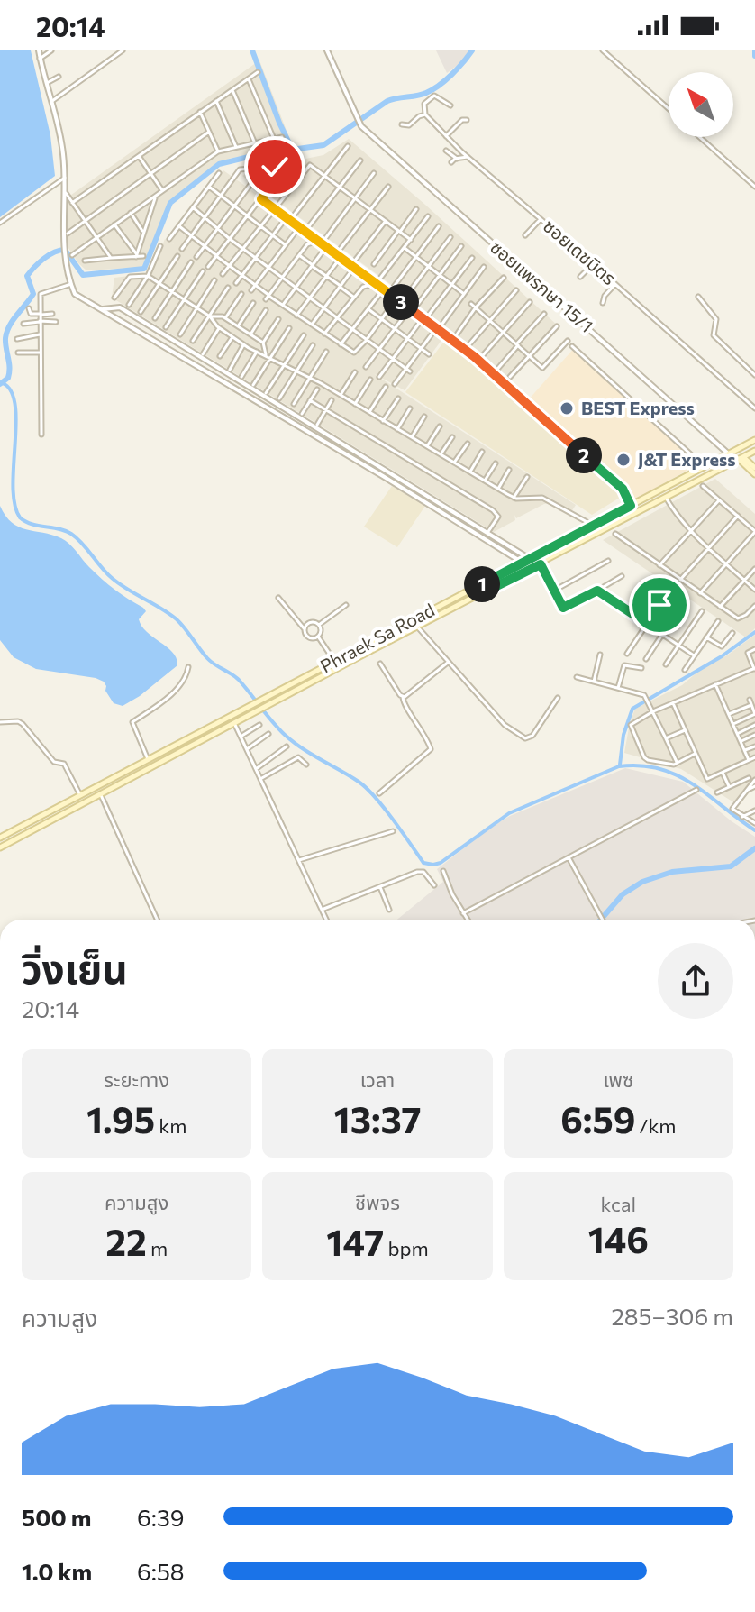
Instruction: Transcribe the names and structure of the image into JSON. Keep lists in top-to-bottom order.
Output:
{
  "streets": {
    "main road": ["Phraek Sa Road"],
    "street": ["ซอยเดชมิตร", "ซอยแพรกษา 15/1"]
  },
  "crossings": [
    ["ซอยแพรกษา 15/1", "Phraek Sa Road"]
  ],
  "places": ["BEST Express", "J&T Express"],
  "north": "top left",
  "page": {
    "status": "20:14",
    "pins": ["3", "2", "1"],
    "heading": ["วิ่งเย็น", "20:14"],
    "stats": [
      ["ระยะทาง", "1.95 km"],
      ["เวลา", "13:37"],
      ["เพซ", "6:59 /km"],
      ["ความสูง", "22 m"],
      ["ชีพจร", "147 bpm"],
      ["kcal", "146"]
    ],
    "chart": ["ความสูง", "285–306 m"],
    "list": [
      {
        "name": "500 m",
        "note": "6:39"
      },
      {
        "name": "1.0 km",
        "note": "6:58"
      }
    ]
  }
}
